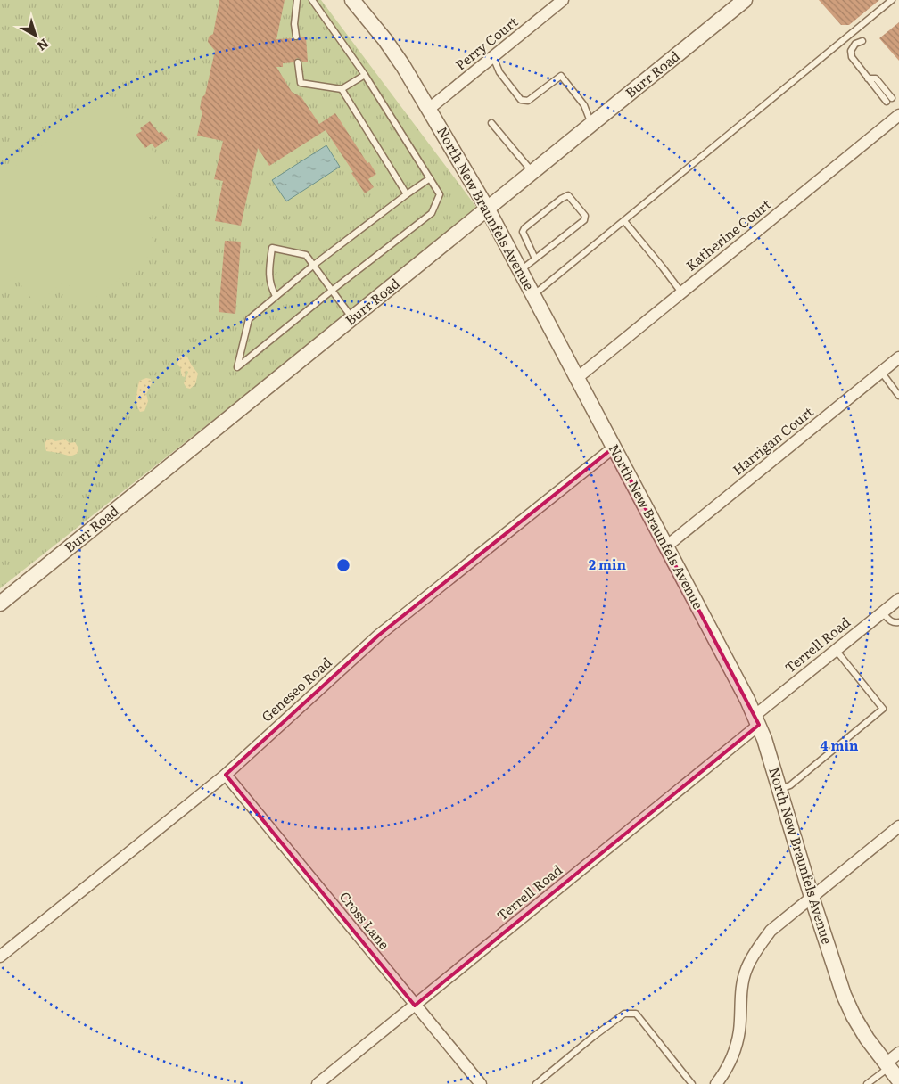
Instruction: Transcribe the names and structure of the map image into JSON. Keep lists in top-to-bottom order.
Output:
{
  "streets": {
    "street": [
      "Perry Court",
      "Burr Road",
      "North New Braunfels Avenue",
      "Katherine Court",
      "Harrigan Court",
      "Terrell Road",
      "Geneseo Road",
      "Cross Lane"
    ]
  },
  "crossings": [
    ["Perry Court", "North New Braunfels Avenue"],
    ["Burr Road", "North New Braunfels Avenue"],
    ["North New Braunfels Avenue", "Katherine Court"],
    ["North New Braunfels Avenue", "Harrigan Court"],
    ["North New Braunfels Avenue", "Terrell Road"],
    ["North New Braunfels Avenue", "Geneseo Road"],
    ["Terrell Road", "Cross Lane"],
    ["Geneseo Road", "Cross Lane"]
  ],
  "north": "bottom right",
  "rings": ["2 min", "4 min"]
}
